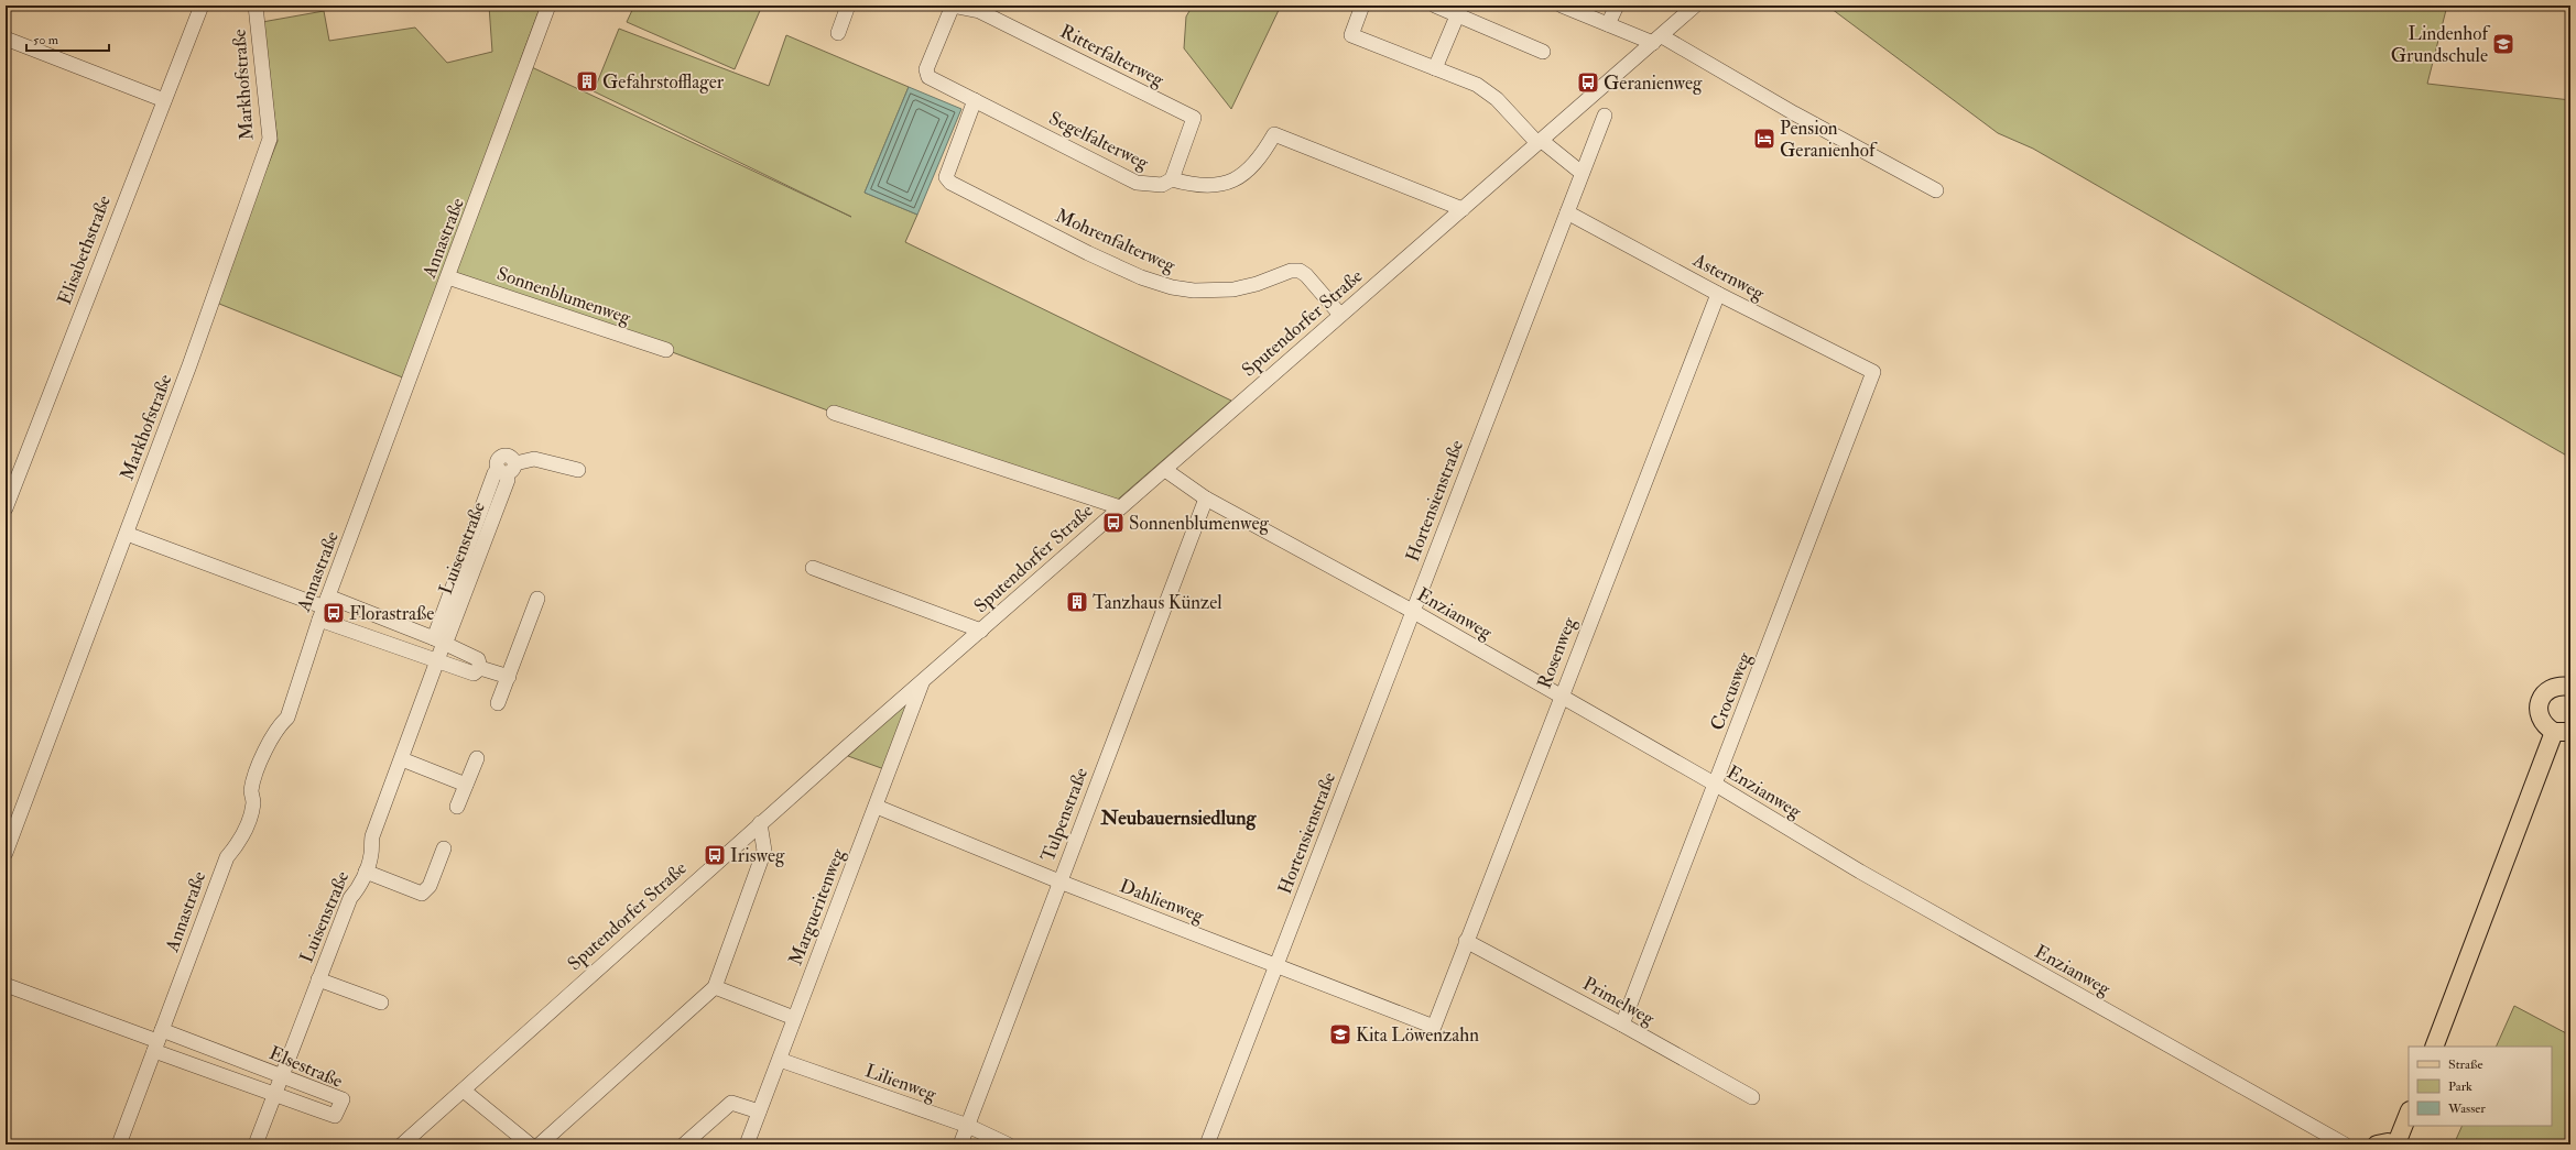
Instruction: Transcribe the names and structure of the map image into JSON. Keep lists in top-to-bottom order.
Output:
{
  "streets": {
    "street": [
      "Ritterfalterweg",
      "Markhofstraße",
      "Segelfalterweg",
      "Annastraße",
      "Mohrenfalterweg",
      "Elisabethstraße",
      "Asternweg",
      "Sonnenblumenweg",
      "Sputendorfer Straße",
      "Hortensienstraße",
      "Luisenstraße",
      "Enzianweg",
      "Rosenweg",
      "Crocusweg",
      "Tulpenstraße",
      "Dahlienweg",
      "Margueritenweg",
      "Primelweg",
      "Elsestraße",
      "Lilienweg"
    ]
  },
  "crossings": [
    ["Ritterfalterweg", "Segelfalterweg"],
    ["Segelfalterweg", "Mohrenfalterweg"],
    ["Annastraße", "Sonnenblumenweg"],
    ["Annastraße", "Elsestraße"],
    ["Mohrenfalterweg", "Sputendorfer Straße"],
    ["Asternweg", "Hortensienstraße"],
    ["Asternweg", "Rosenweg"],
    ["Asternweg", "Crocusweg"],
    ["Sputendorfer Straße", "Enzianweg"],
    ["Sputendorfer Straße", "Margueritenweg"],
    ["Hortensienstraße", "Enzianweg"],
    ["Hortensienstraße", "Dahlienweg"],
    ["Luisenstraße", "Elsestraße"],
    ["Enzianweg", "Rosenweg"],
    ["Enzianweg", "Crocusweg"],
    ["Enzianweg", "Tulpenstraße"],
    ["Rosenweg", "Dahlienweg"],
    ["Rosenweg", "Primelweg"],
    ["Crocusweg", "Primelweg"],
    ["Tulpenstraße", "Dahlienweg"],
    ["Tulpenstraße", "Lilienweg"],
    ["Dahlienweg", "Margueritenweg"],
    ["Margueritenweg", "Lilienweg"]
  ],
  "districts": ["Neubauernsiedlung"],
  "places": {
    "school or university": ["Lindenhof Grundschule", "Kita Löwenzahn"],
    "building": ["Gefahrstofflager", "Tanzhaus Künzel"],
    "bus stop": [
      "Geranienweg",
      "Sonnenblumenweg",
      "Florastraße",
      "Irisweg"
    ],
    "hotel": ["Pension Geranienhof"]
  },
  "legend": ["Straße", "Park", "Wasser"],
  "scale_bar": "50 m"
}
